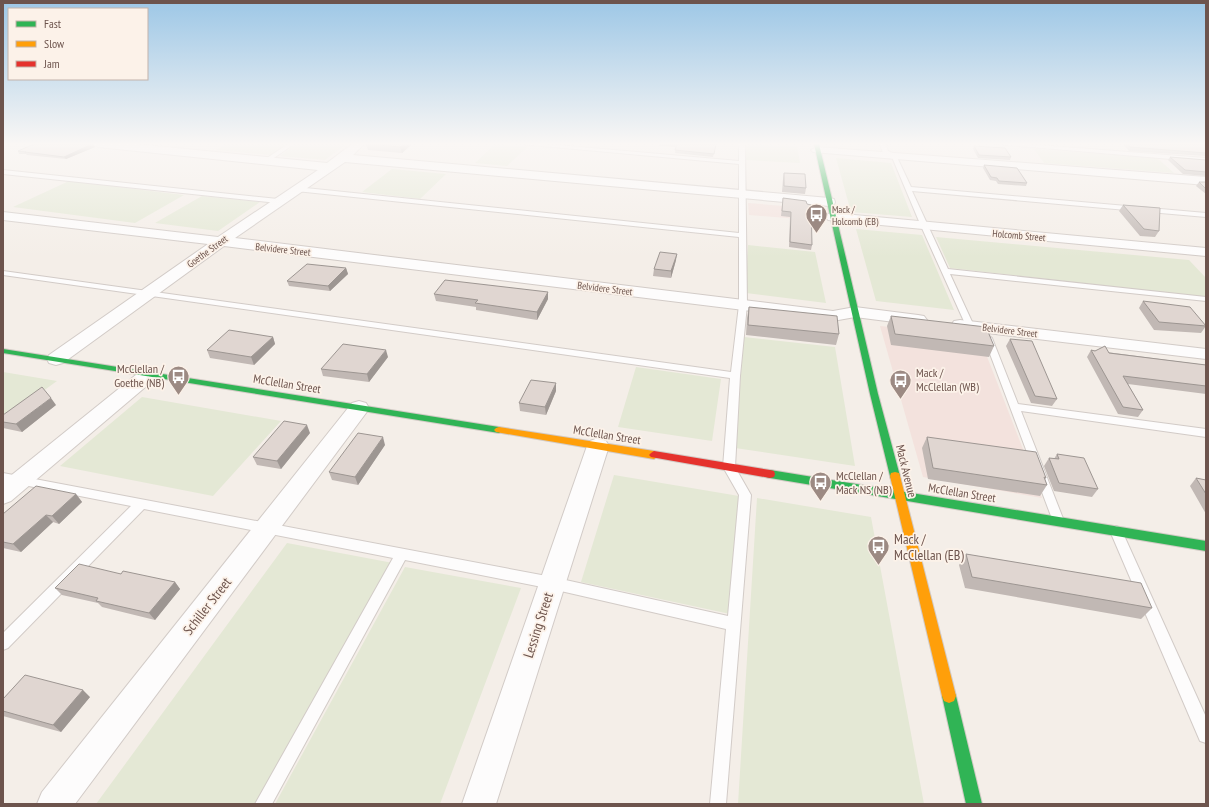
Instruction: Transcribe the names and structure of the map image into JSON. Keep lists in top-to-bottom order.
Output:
{
  "streets": {
    "street": [
      "Holcomb Street",
      "Belvidere Street",
      "Goethe Street",
      "McClellan Street",
      "Mack Avenue",
      "Schiller Street",
      "Lessing Street"
    ]
  },
  "crossings": [
    ["Holcomb Street", "Mack Avenue"],
    ["Belvidere Street", "Goethe Street"],
    ["Belvidere Street", "Mack Avenue"],
    ["Goethe Street", "McClellan Street"],
    ["McClellan Street", "Mack Avenue"],
    ["McClellan Street", "Schiller Street"],
    ["McClellan Street", "Lessing Street"]
  ],
  "places": {
    "bus stop": [
      "Mack / Holcomb (EB)",
      "McClellan / Goethe (NB)",
      "Mack / McClellan (WB)",
      "McClellan / Mack NS (NB)",
      "Mack / McClellan (EB)"
    ]
  },
  "legend": ["Fast", "Slow", "Jam"]
}
